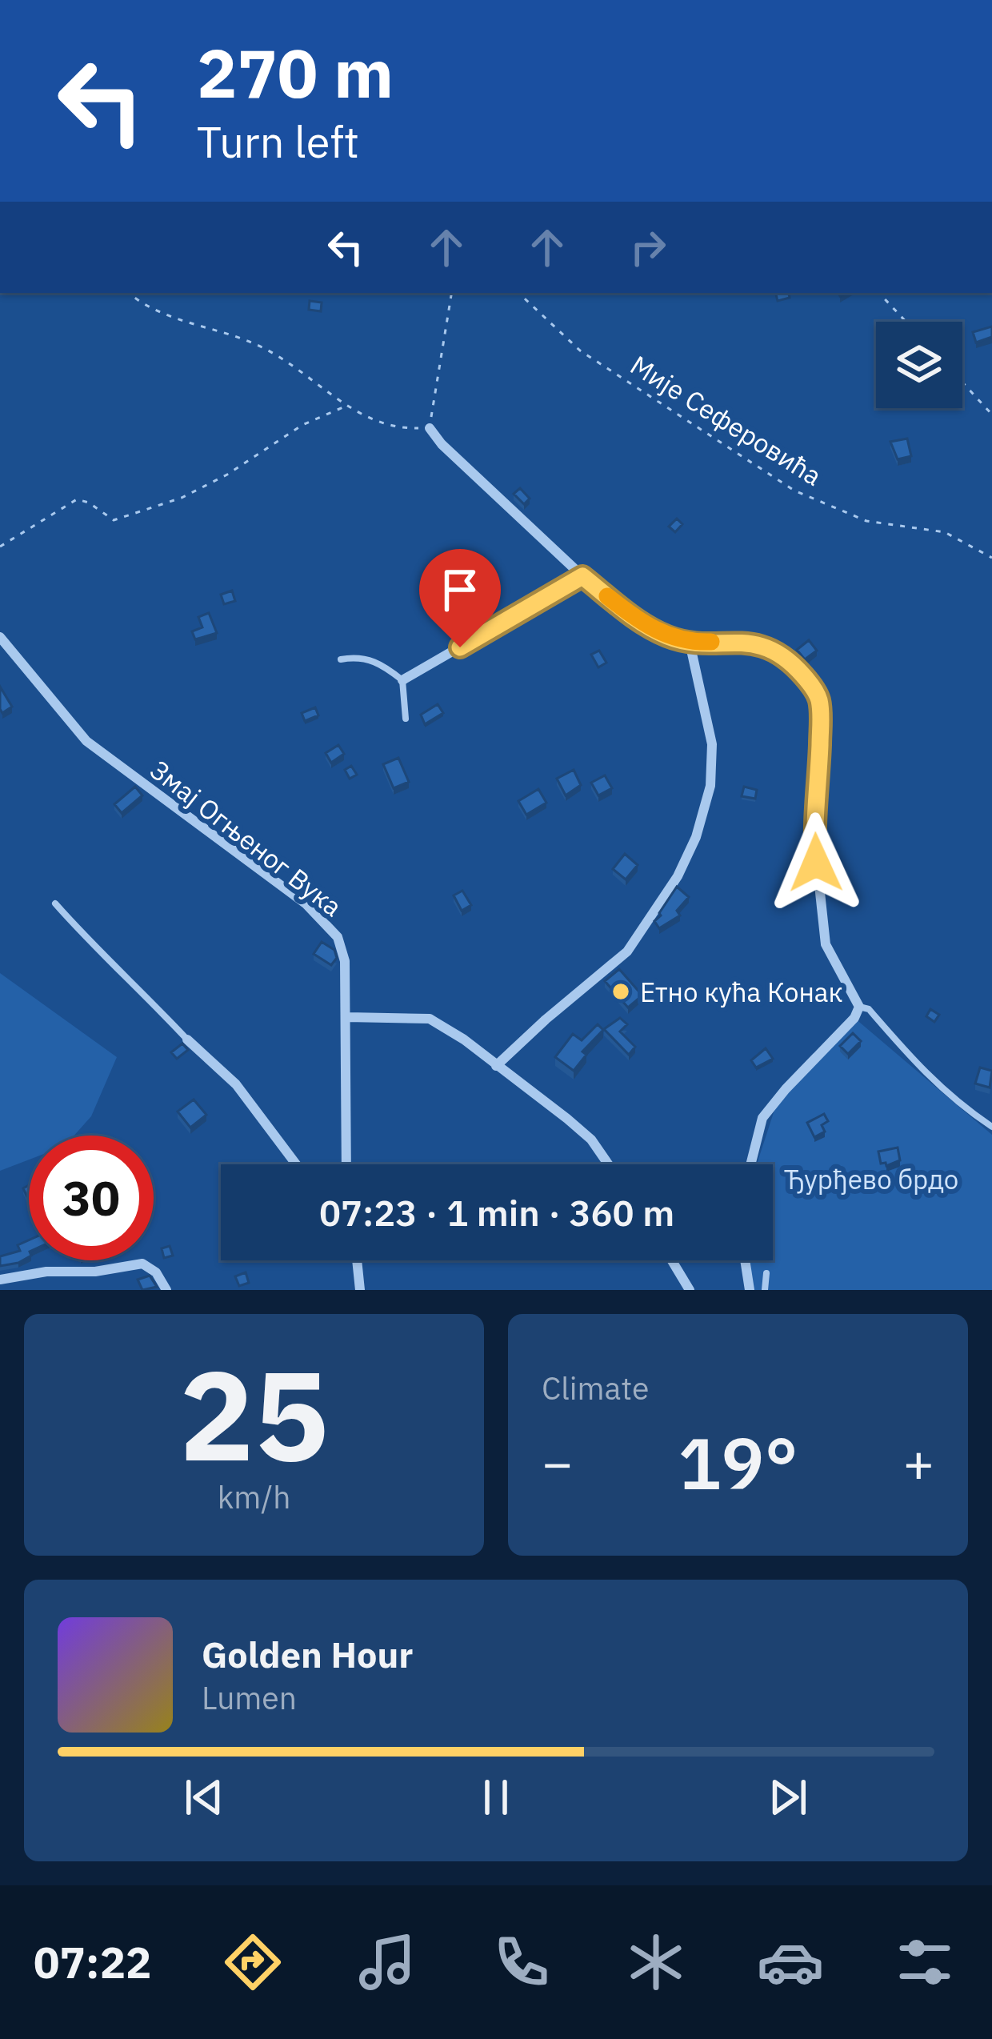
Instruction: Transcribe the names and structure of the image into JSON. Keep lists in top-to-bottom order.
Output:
{
  "streets": {
    "street": ["Змај Огњеног Вука"],
    "path": ["Мије Сеферовића"]
  },
  "parks": ["Ђурђево брдо"],
  "places": ["Етно кућа Конак"],
  "page": {
    "turn": ["270 m", "Turn left"],
    "limit": "30",
    "trip": "07:23 · 1 min · 360 m",
    "tile": [
      ["25", "km/h"],
      "Climate"
    ],
    "heat": ["−", "19°", "+"],
    "song": ["Golden Hour", "Lumen"],
    "tabs": "07:22"
  }
}
